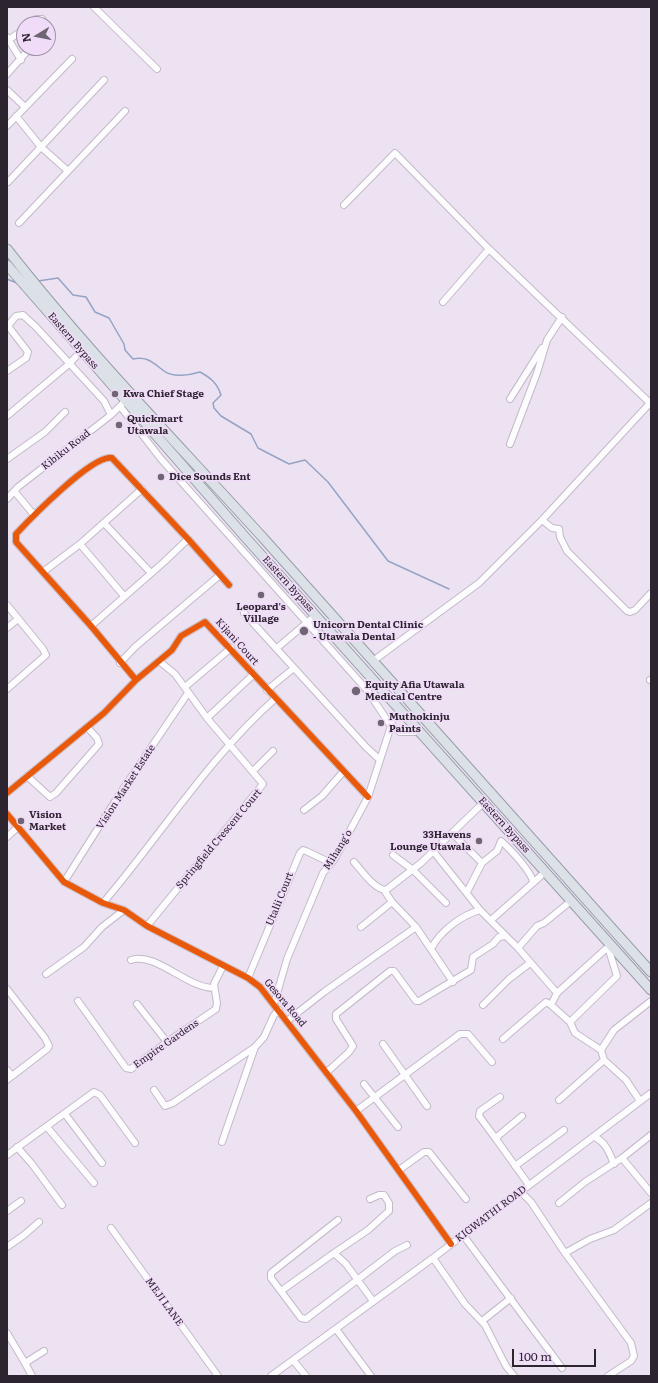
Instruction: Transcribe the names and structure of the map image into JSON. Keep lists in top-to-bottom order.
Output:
{
  "streets": {
    "main road": ["Eastern Bypass"],
    "street": [
      "Kibiku Road",
      "Kijani Court",
      "Vision Market Estate",
      "Springfield Crescent Court",
      "Mihang'o",
      "Utalii Court",
      "Gesora Road",
      "Empire Gardens",
      "KIGWATHI ROAD",
      "MEJI LANE"
    ]
  },
  "crossings": [
    ["Eastern Bypass", "Kibiku Road"],
    ["Eastern Bypass", "Mihang'o"],
    ["Kijani Court", "Springfield Crescent Court"],
    ["Kijani Court", "Mihang'o"],
    ["Vision Market Estate", "Springfield Crescent Court"],
    ["Vision Market Estate", "Gesora Road"],
    ["Springfield Crescent Court", "Gesora Road"],
    ["Mihang'o", "Utalii Court"],
    ["Mihang'o", "Gesora Road"],
    ["Utalii Court", "Gesora Road"],
    ["Gesora Road", "Empire Gardens"],
    ["Gesora Road", "KIGWATHI ROAD"]
  ],
  "places": [
    "Kwa Chief Stage",
    "Quickmart Utawala",
    "Dice Sounds Ent",
    "Leopard's Village",
    "Unicorn Dental Clinic - Utawala Dental",
    "Equity Afia Utawala Medical Centre",
    "Muthokinju Paints",
    "Vision Market",
    "33Havens Lounge Utawala"
  ],
  "scale_bar": "100 m",
  "north": "left"
}
